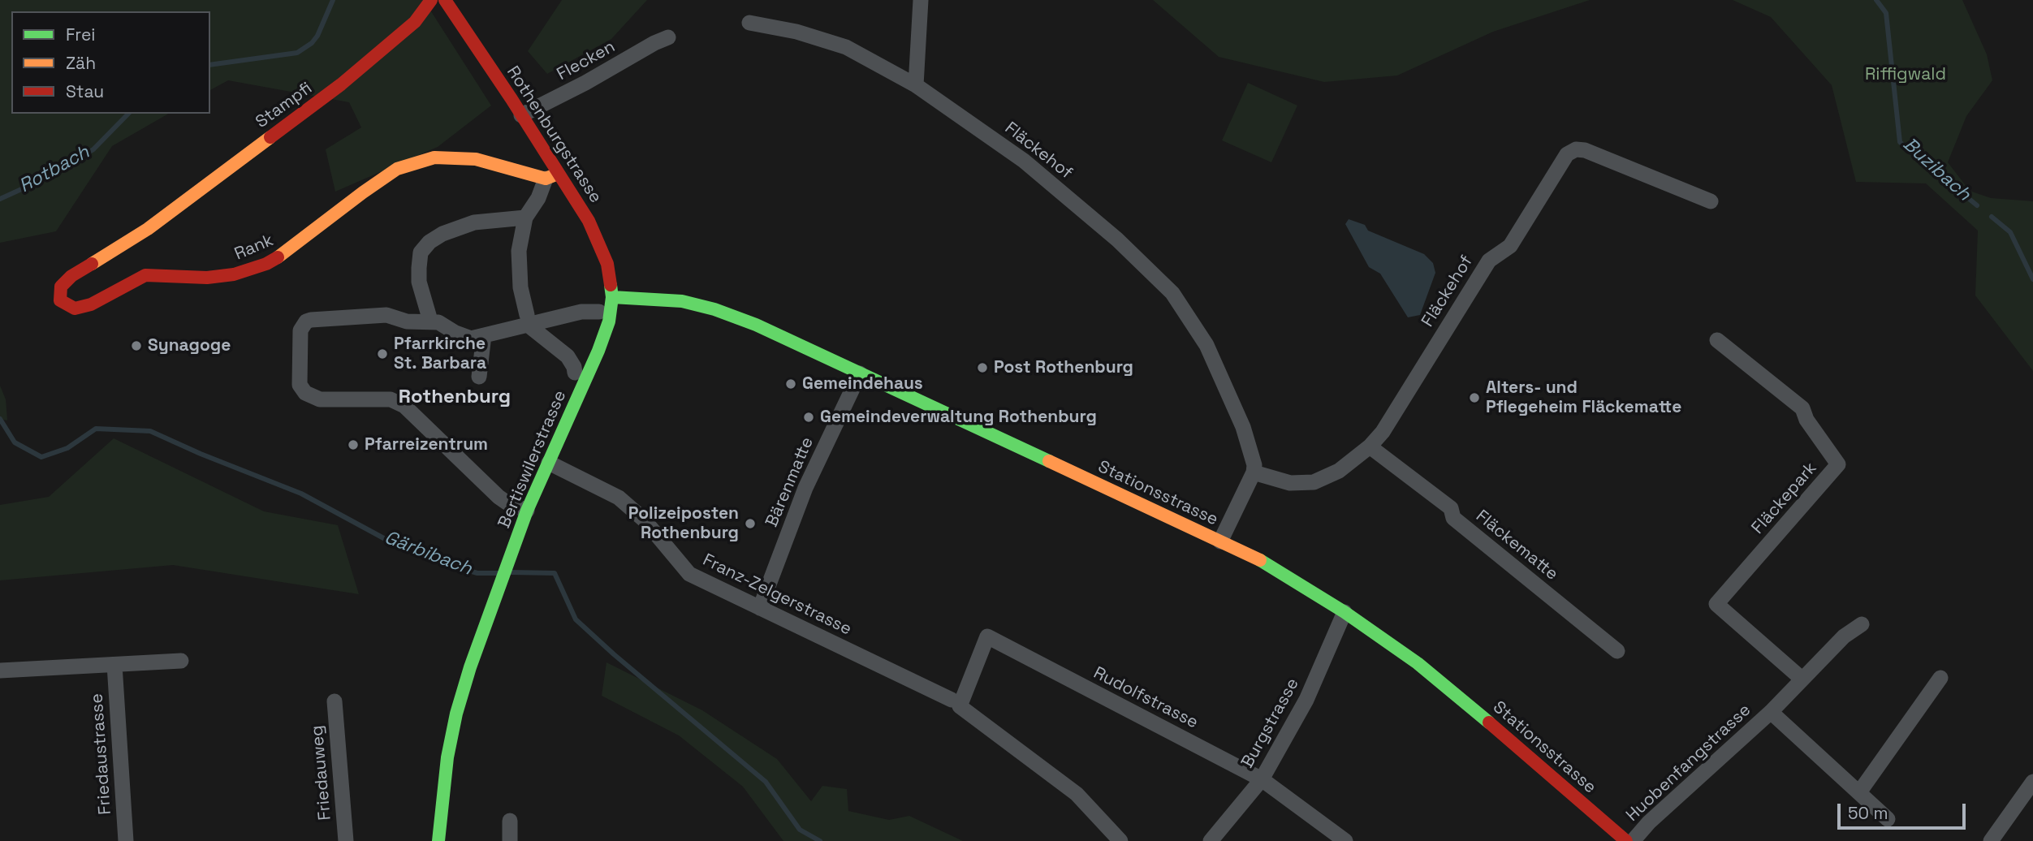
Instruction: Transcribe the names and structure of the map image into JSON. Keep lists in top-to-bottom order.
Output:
{
  "streets": {
    "street": [
      "Flecken",
      "Stampfi",
      "Rothenburgstrasse",
      "Fläckehof",
      "Rank",
      "Bertiswilerstrasse",
      "Bärenmatte",
      "Stationsstrasse",
      "Fläckepark",
      "Fläckematte",
      "Franz-Zelgerstrasse",
      "Rudolfstrasse",
      "Burgstrasse",
      "Friedaustrasse",
      "Huobenfangstrasse",
      "Friedauweg"
    ]
  },
  "crossings": [
    ["Flecken", "Rothenburgstrasse"],
    ["Stampfi", "Rank"],
    ["Rothenburgstrasse", "Rank"],
    ["Rothenburgstrasse", "Bertiswilerstrasse"],
    ["Rothenburgstrasse", "Stationsstrasse"],
    ["Fläckehof", "Fläckematte"],
    ["Bertiswilerstrasse", "Stationsstrasse"],
    ["Bertiswilerstrasse", "Franz-Zelgerstrasse"],
    ["Bärenmatte", "Stationsstrasse"],
    ["Bärenmatte", "Franz-Zelgerstrasse"],
    ["Stationsstrasse", "Burgstrasse"],
    ["Fläckepark", "Huobenfangstrasse"],
    ["Franz-Zelgerstrasse", "Rudolfstrasse"],
    ["Rudolfstrasse", "Burgstrasse"]
  ],
  "districts": ["Rothenburg"],
  "water": ["Rotbach", "Buzibach", "Gärbibach"],
  "parks": ["Riffigwald"],
  "places": [
    "Synagoge",
    "Pfarrkirche St. Barbara",
    "Post Rothenburg",
    "Gemeindehaus",
    "Alters- und Pflegeheim Fläckematte",
    "Gemeindeverwaltung Rothenburg",
    "Pfarreizentrum",
    "Polizeiposten Rothenburg"
  ],
  "legend": ["Frei", "Zäh", "Stau"],
  "scale_bar": "50 m"
}
